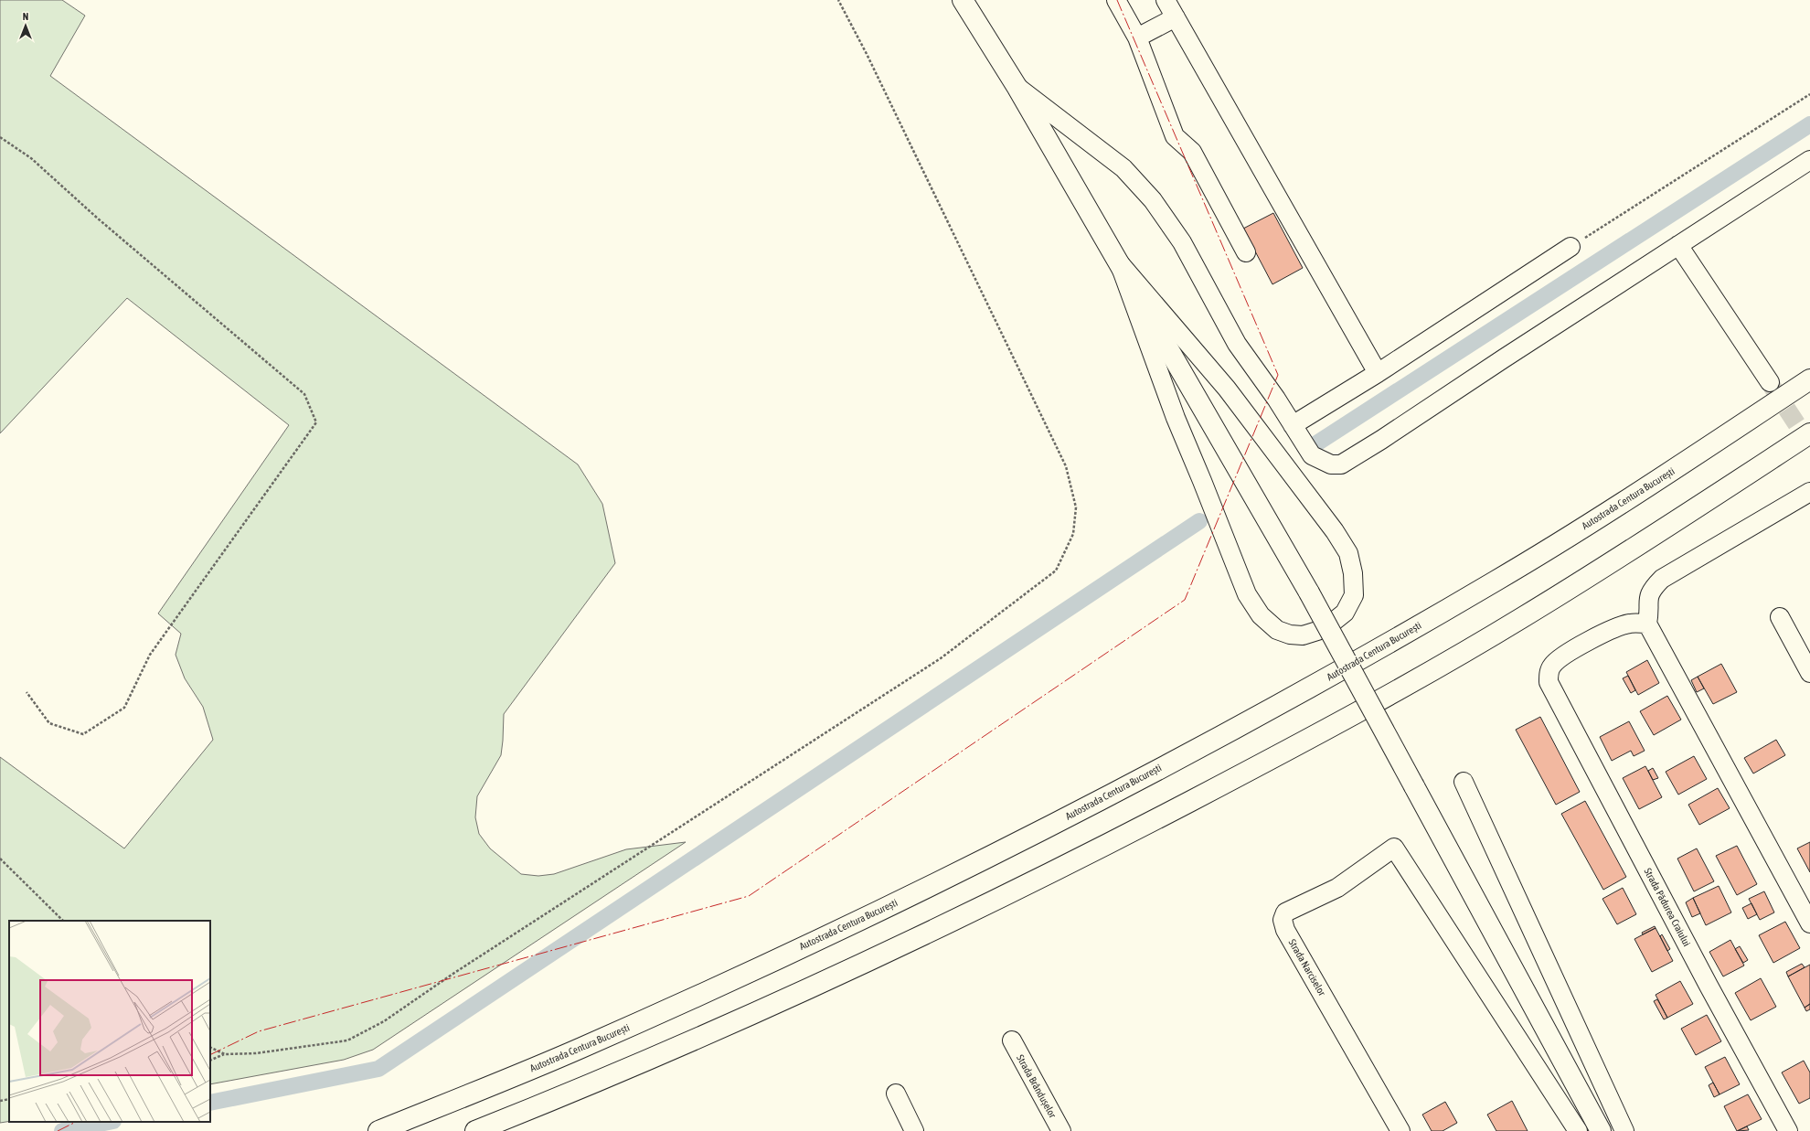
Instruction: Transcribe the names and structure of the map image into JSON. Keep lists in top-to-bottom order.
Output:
{
  "streets": {
    "main road": ["Autostrada Centura București"],
    "street": ["Strada Pădurea Craiului", "Strada Narciselor", "Strada Brândușelor"]
  },
  "north": "top"
}
